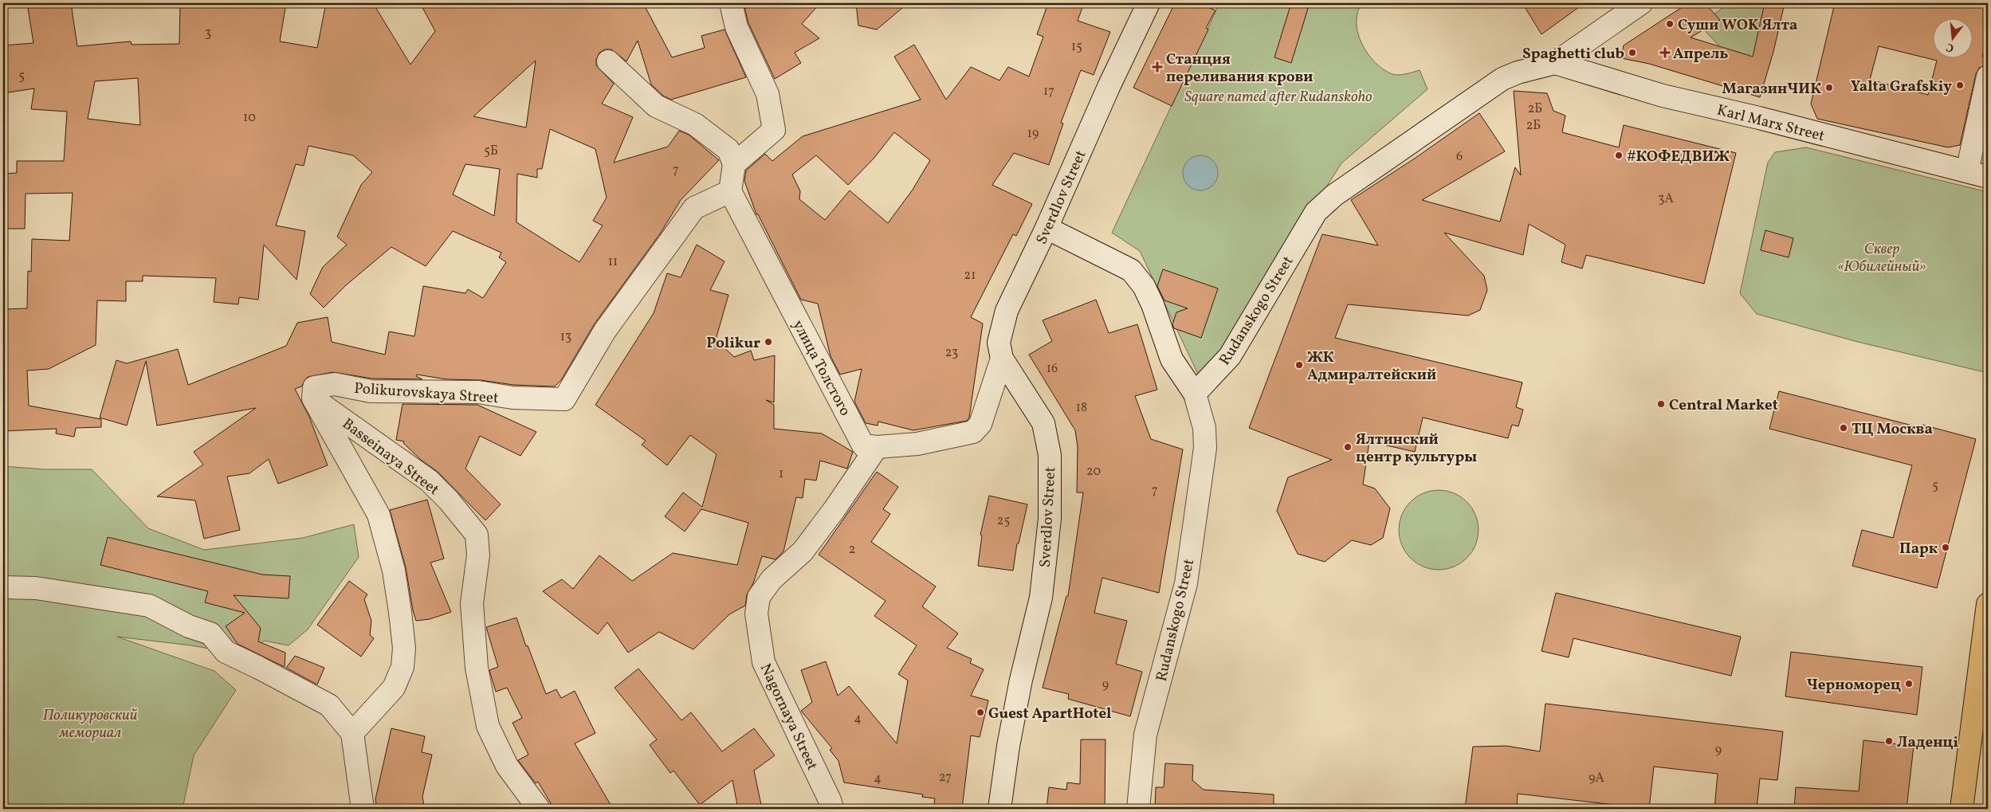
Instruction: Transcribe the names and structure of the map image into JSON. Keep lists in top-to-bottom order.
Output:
{
  "streets": {
    "street": [
      "Karl Marx Street",
      "Sverdlov Street",
      "Rudanskogo Street",
      "улица Толстого",
      "Polikurovskaya Street",
      "Basseinaya Street",
      "Nagornaya Street"
    ]
  },
  "crossings": [
    ["Karl Marx Street", "Rudanskogo Street"],
    ["Sverdlov Street", "улица Толстого"],
    ["улица Толстого", "Polikurovskaya Street"],
    ["улица Толстого", "Nagornaya Street"],
    ["Polikurovskaya Street", "Basseinaya Street"]
  ],
  "parks": ["Square named after Rudanskoho", "Сквер «Юбилейный»", "Поликуровский мемориал"],
  "places": {
    "other": [
      "Суши WOK Ялта",
      "Spaghetti club",
      "Yalta Grafskiy",
      "МагазинЧИК",
      "#КОФЕДВИЖ",
      "Polikur",
      "ЖК Адмиралтейский",
      "Central Market",
      "ТЦ Москва",
      "Ялтинский центр культуры",
      "Парк",
      "Черноморец",
      "Guest ApartHotel",
      "Ладенці"
    ],
    "health": ["Апрель", "Станция переливания крови"]
  },
  "house_numbers": [
    "3",
    "15",
    "5",
    "17",
    "2Б",
    "10",
    "2Б",
    "19",
    "5Б",
    "6",
    "7",
    "3А",
    "11",
    "21",
    "13",
    "23",
    "16",
    "18",
    "20",
    "1",
    "5",
    "7",
    "25",
    "2",
    "9",
    "4",
    "9",
    "27",
    "4",
    "9А"
  ],
  "north": "bottom"
}
